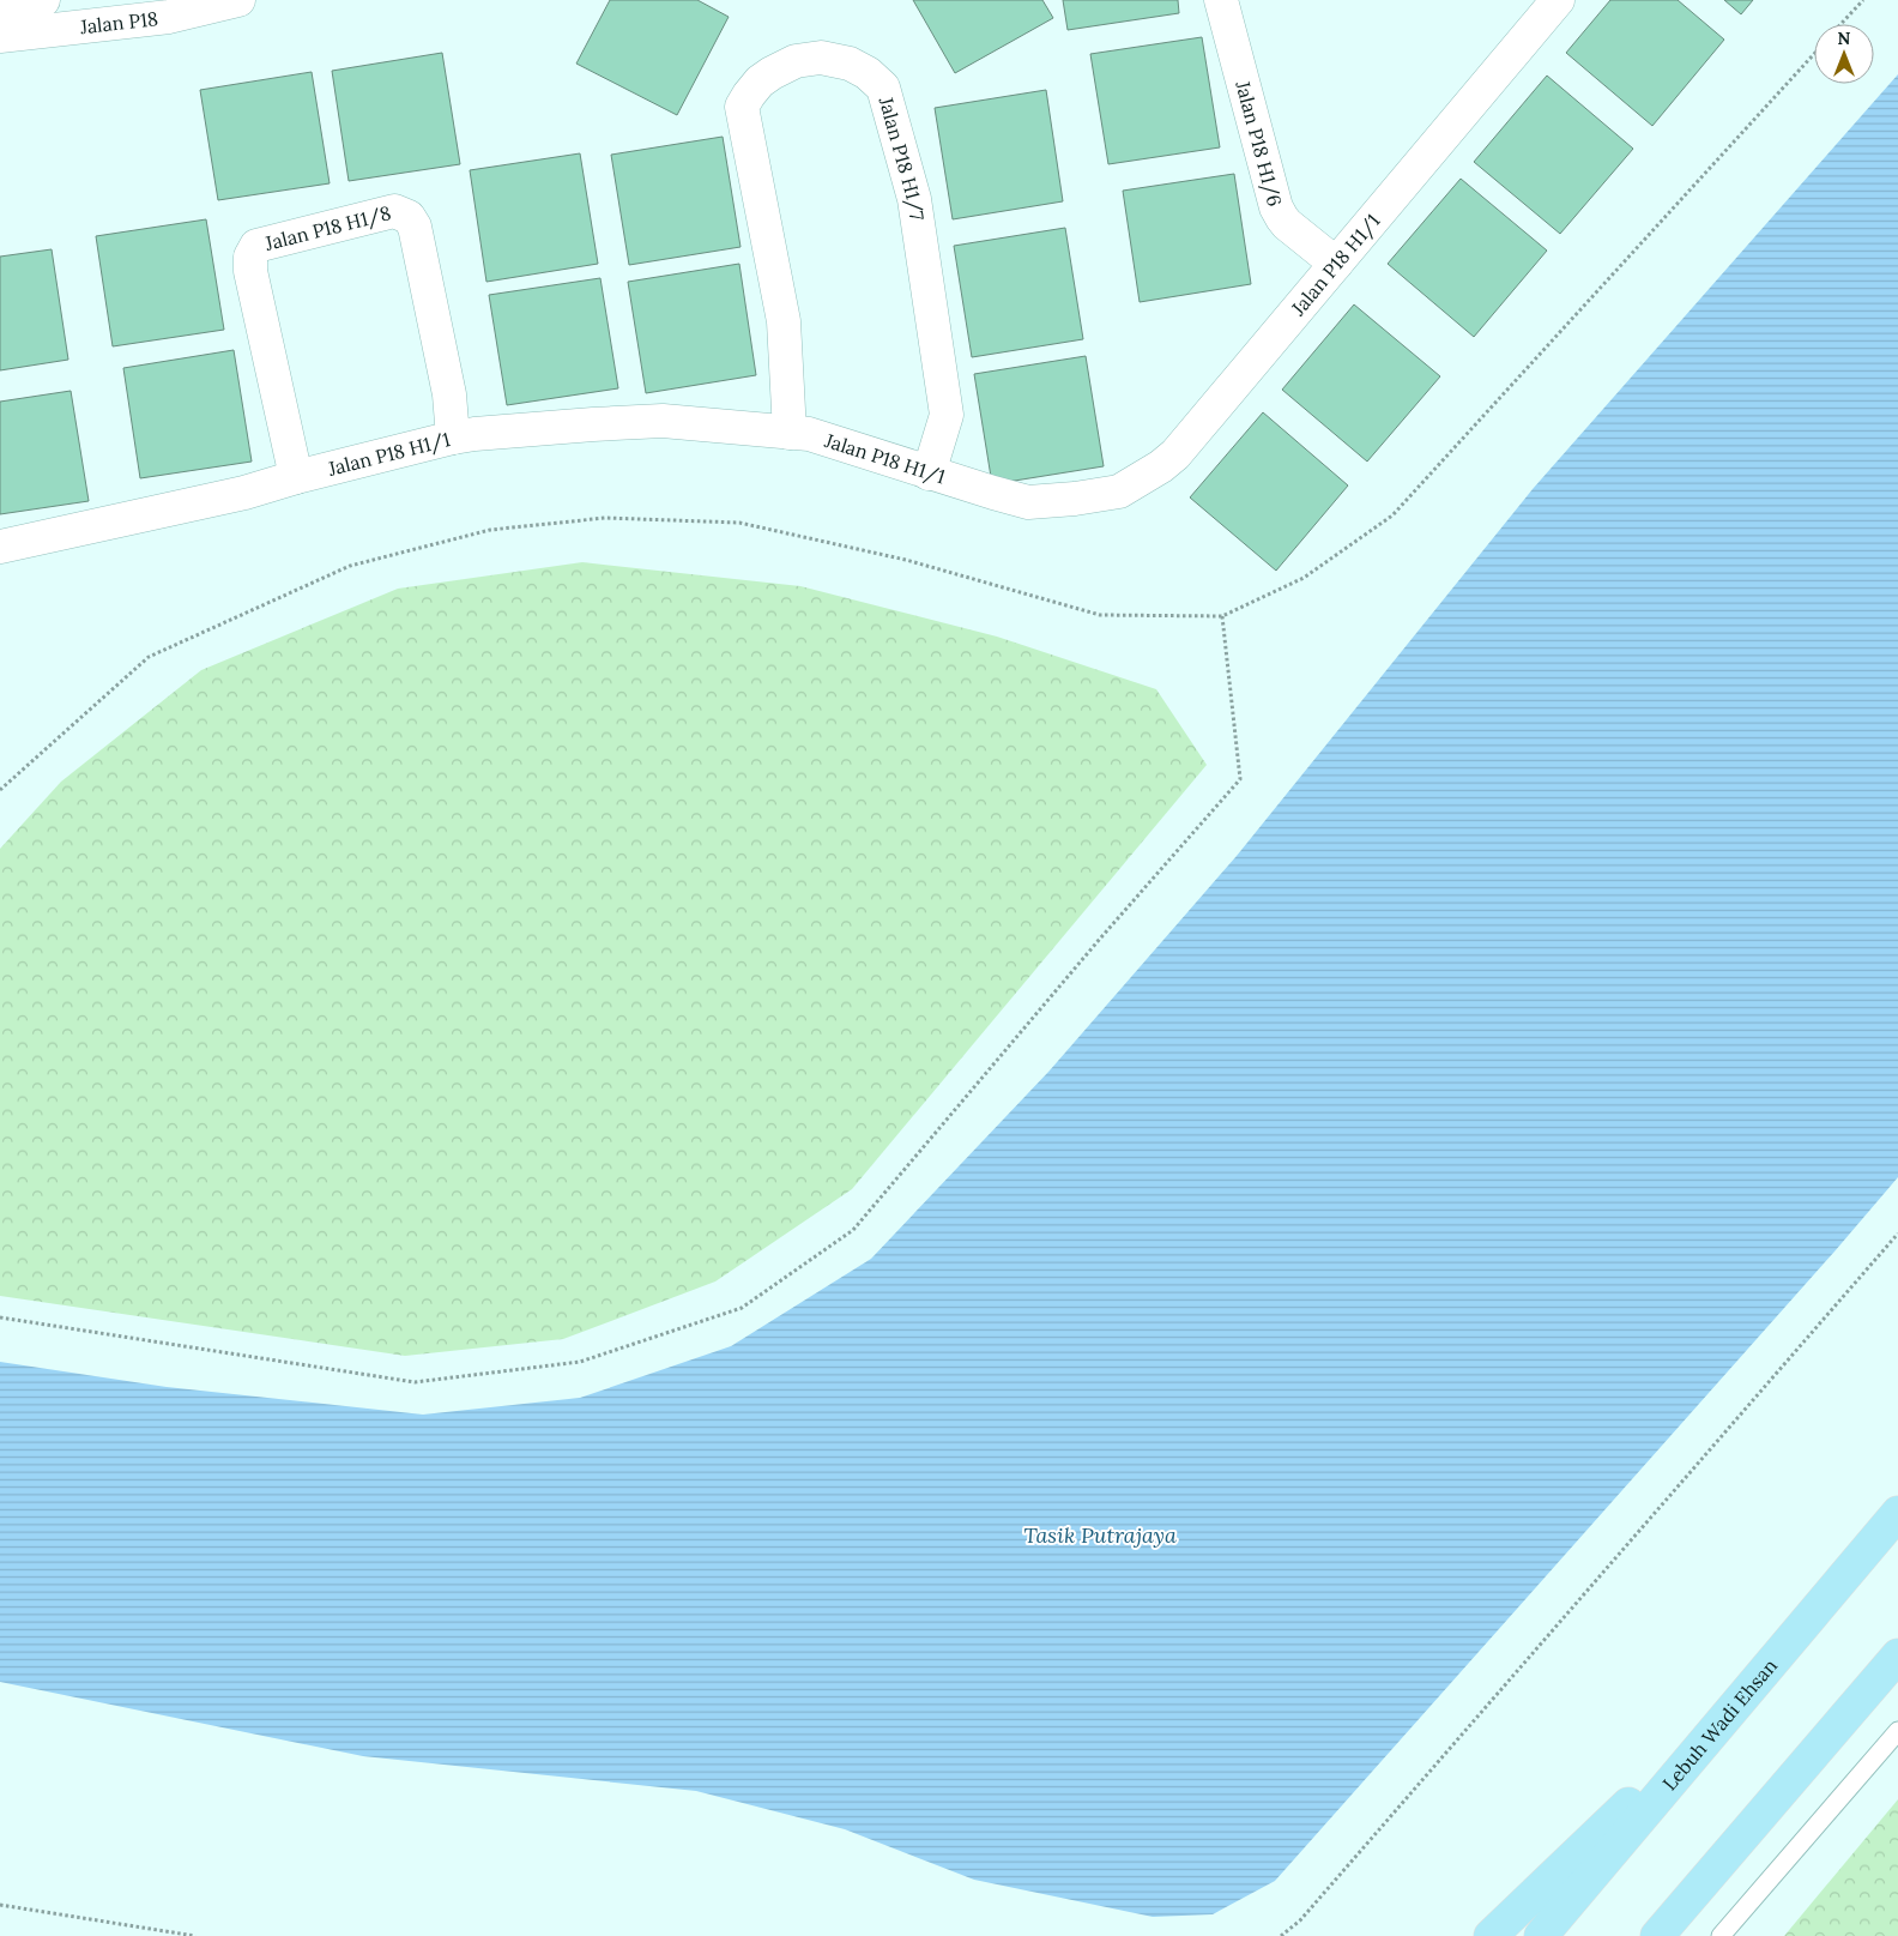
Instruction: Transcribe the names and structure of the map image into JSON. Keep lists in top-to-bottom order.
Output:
{
  "streets": {
    "main road": ["Lebuh Wadi Ehsan"],
    "street": [
      "Jalan P18",
      "Jalan P18 H1/6",
      "Jalan P18 H1/7",
      "Jalan P18 H1/8",
      "Jalan P18 H1/1"
    ]
  },
  "crossings": [
    ["Jalan P18 H1/6", "Jalan P18 H1/1"],
    ["Jalan P18 H1/7", "Jalan P18 H1/1"],
    ["Jalan P18 H1/8", "Jalan P18 H1/1"]
  ],
  "water": ["Tasik Putrajaya"],
  "north": "top"
}
